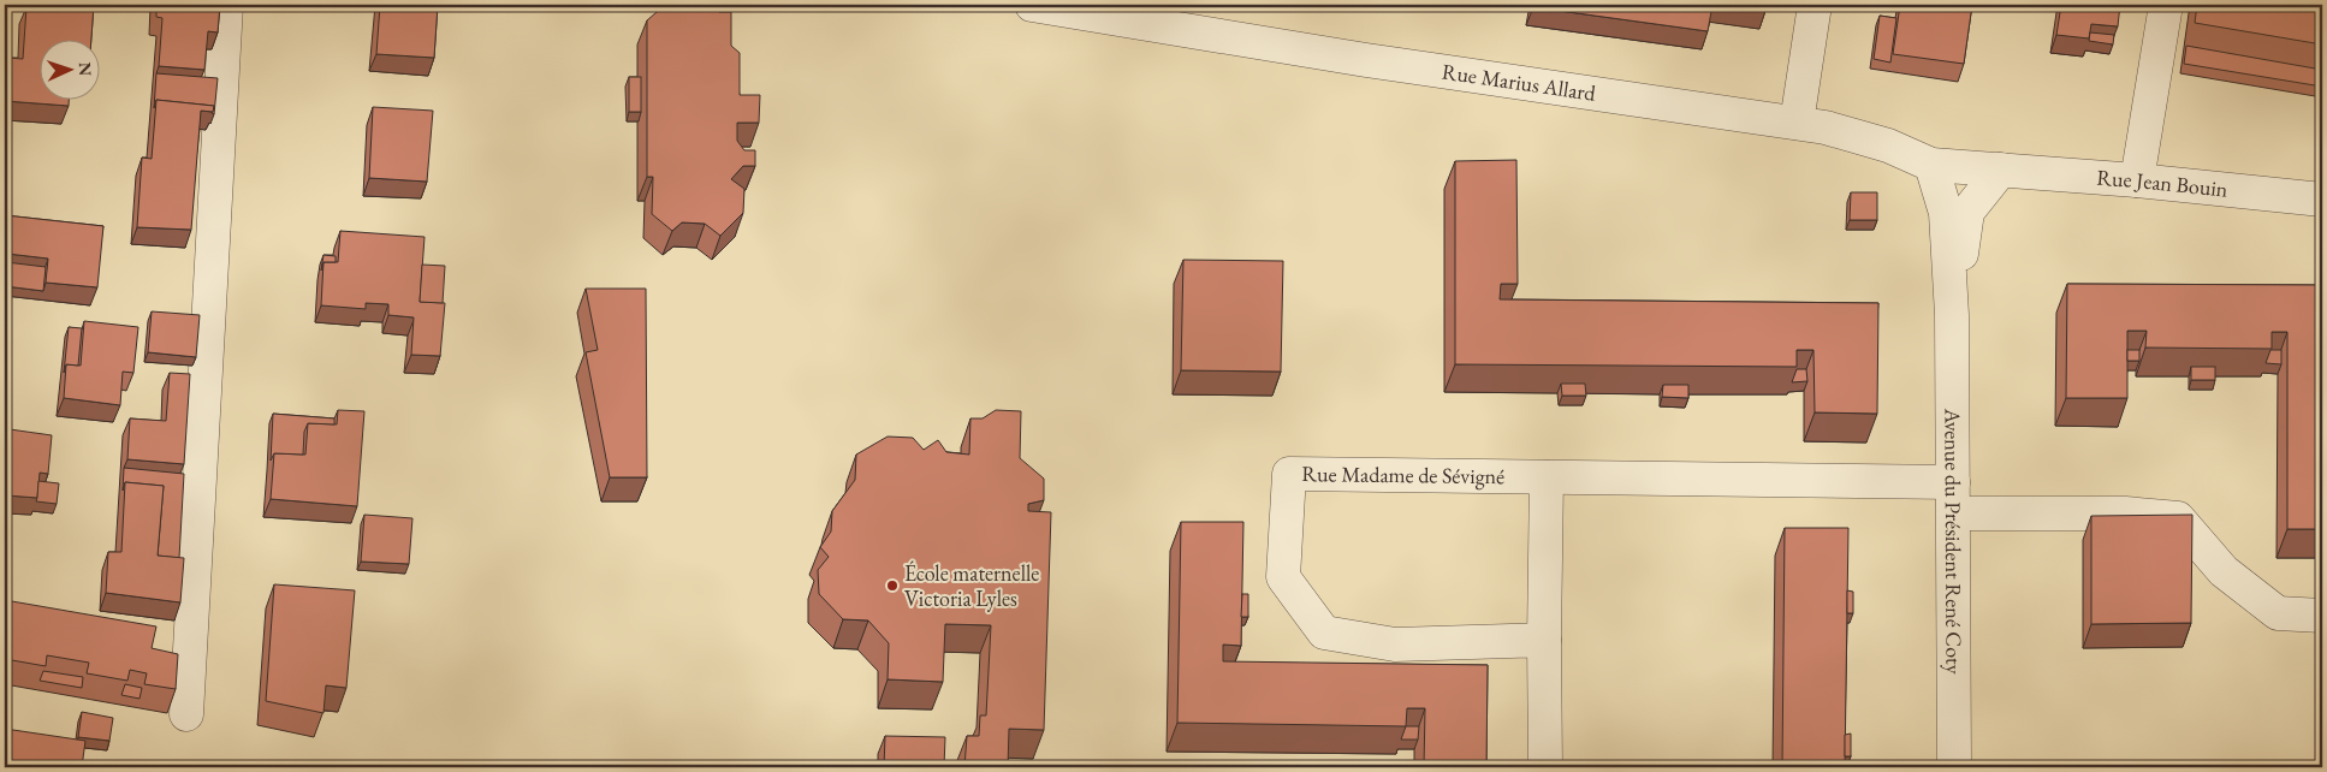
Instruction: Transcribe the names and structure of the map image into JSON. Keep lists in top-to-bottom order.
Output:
{
  "streets": {
    "street": [
      "Rue Marius Allard",
      "Rue Jean Bouin",
      "Rue Madame de Sévigné",
      "Avenue du Président René Coty"
    ]
  },
  "crossings": [
    ["Rue Marius Allard", "Rue Jean Bouin"],
    ["Rue Madame de Sévigné", "Avenue du Président René Coty"]
  ],
  "places": ["École maternelle Victoria Lyles"],
  "north": "right"
}
